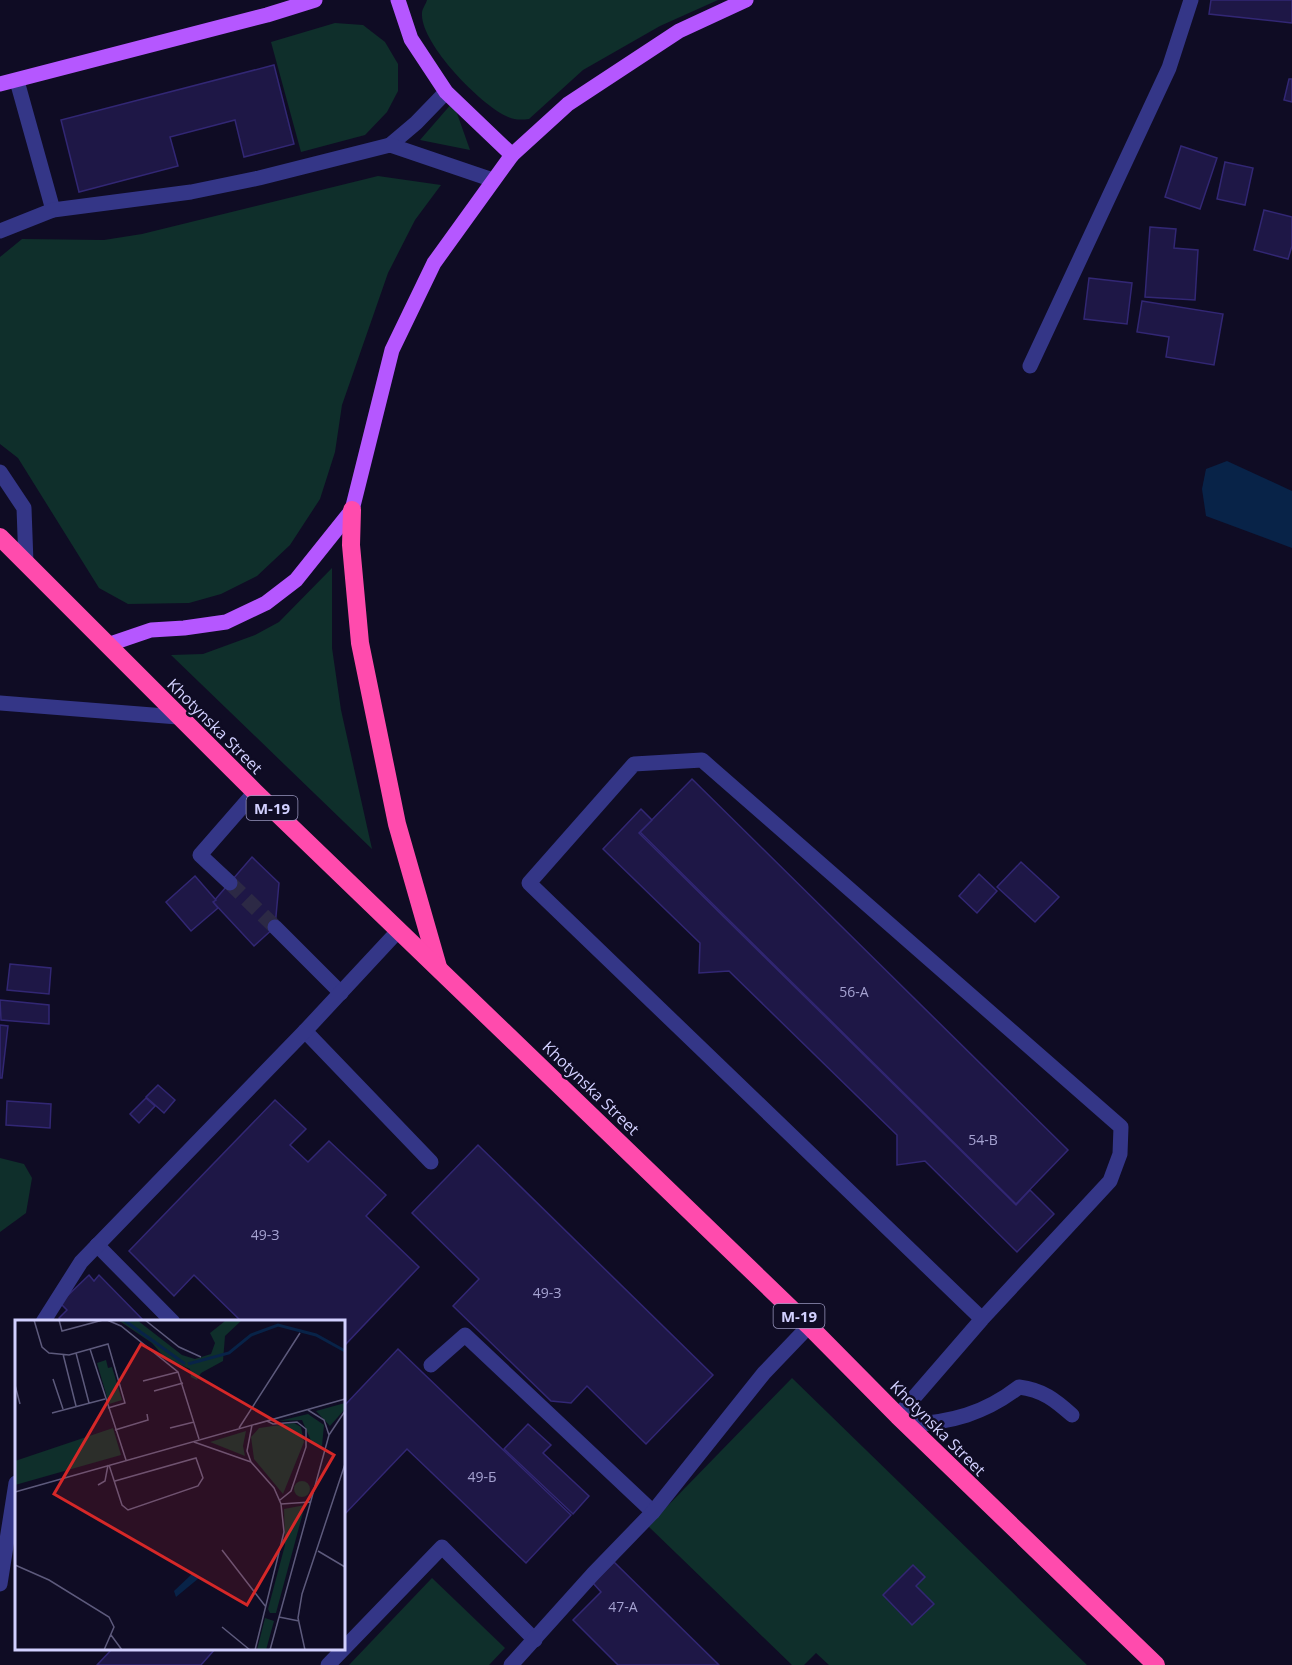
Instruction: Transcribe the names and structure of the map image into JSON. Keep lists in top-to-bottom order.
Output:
{
  "streets": {
    "highway": ["Khotynska Street", "М-19"]
  },
  "house_numbers": [
    "56-А",
    "54-В",
    "49-З",
    "49-З",
    "49-Б",
    "47-А"
  ]
}
